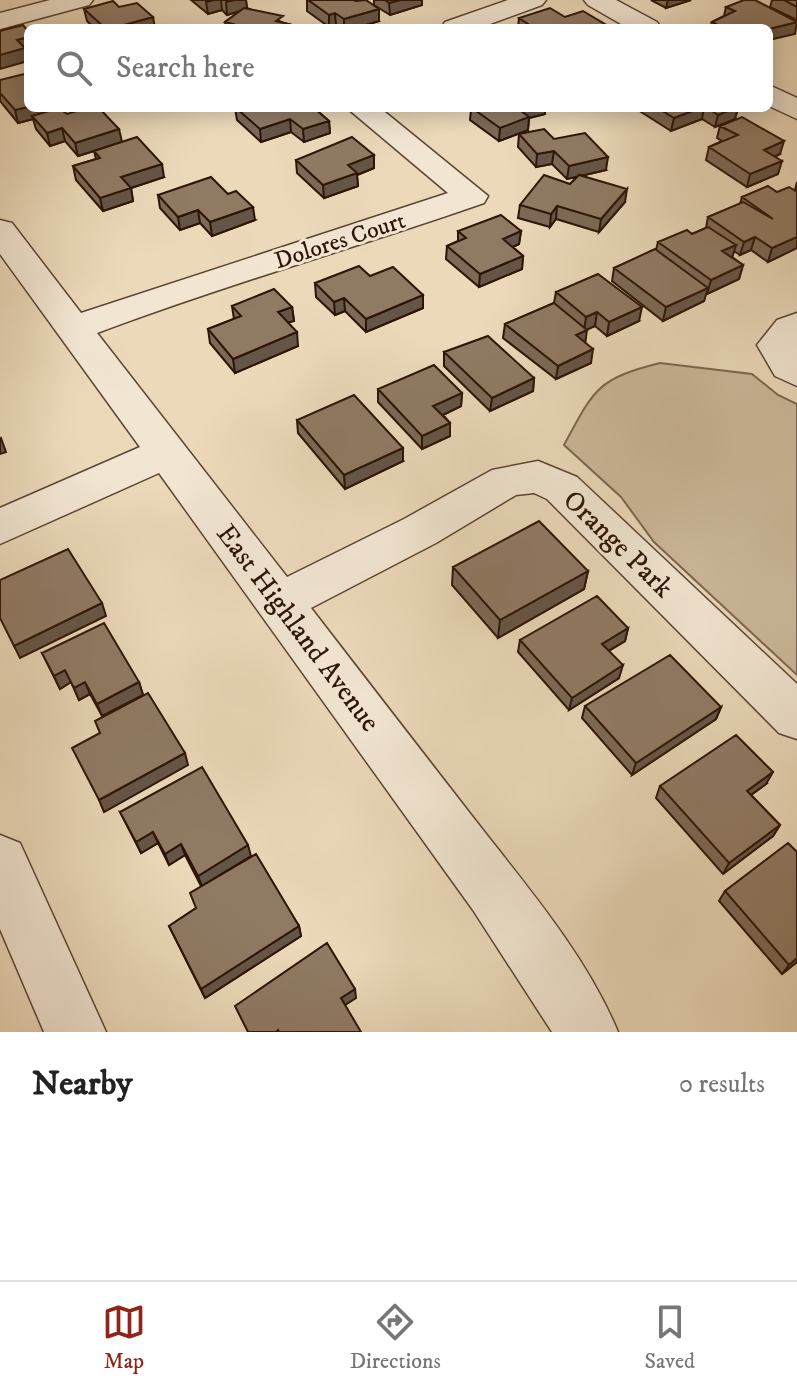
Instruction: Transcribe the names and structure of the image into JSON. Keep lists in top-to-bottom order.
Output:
{
  "streets": {
    "street": ["Dolores Court", "Orange Park", "East Highland Avenue"]
  },
  "crossings": [
    ["Dolores Court", "East Highland Avenue"],
    ["Orange Park", "East Highland Avenue"]
  ],
  "page": {
    "search": "Search here",
    "heading": ["Nearby", "0 results"],
    "nav": ["Map", "Directions", "Saved"]
  }
}
